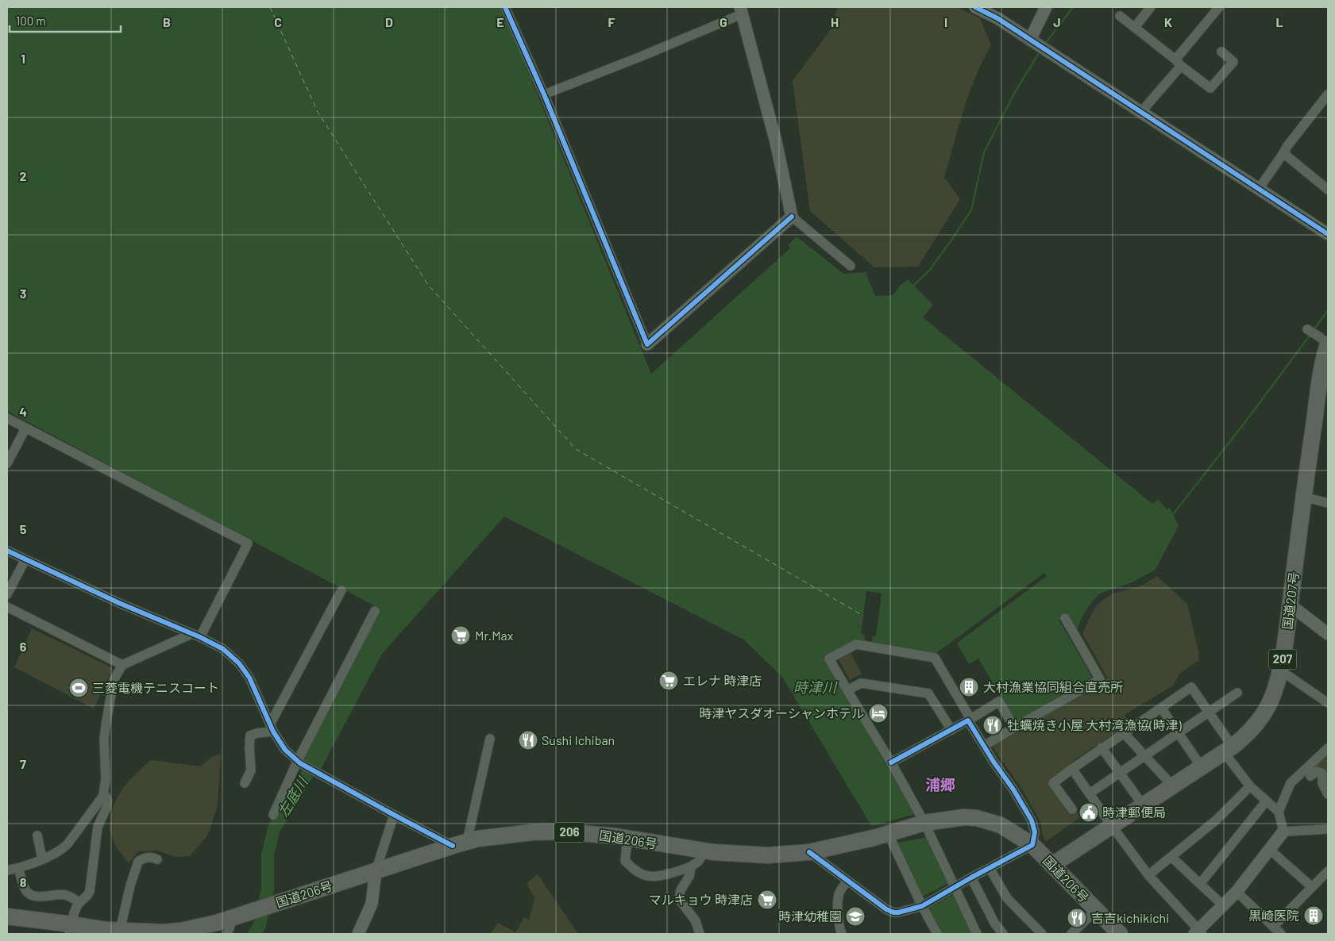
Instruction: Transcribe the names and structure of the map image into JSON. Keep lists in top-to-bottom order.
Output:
{
  "streets": {
    "highway": [
      "国道207号",
      "207",
      "206",
      "国道206号"
    ]
  },
  "crossings": [
    ["国道207号", "国道206号"]
  ],
  "districts": ["浦郷"],
  "water": ["時津川", "左底川"],
  "places": {
    "supermarket": ["Mr.Max", "エレナ 時津店", "マルキョウ 時津店"],
    "building": ["大村漁業協同組合直売所", "黒崎医院"],
    "sports": ["三菱電機テニスコート"],
    "hotel": ["時津ヤスダオーシャンホテル"],
    "restaurant": ["牡蠣焼き小屋 大村湾漁協(時津)", "Sushi Ichiban", "吉吉kichikichi"],
    "public building": ["時津郵便局"],
    "school or university": ["時津幼稚園"]
  },
  "scale_bar": "100 m",
  "grid": {
    "columns": [
      "B",
      "C",
      "D",
      "E",
      "F",
      "G",
      "H",
      "I",
      "J",
      "K",
      "L"
    ],
    "rows": [
      "1",
      "2",
      "3",
      "4",
      "5",
      "6",
      "7",
      "8"
    ]
  }
}
